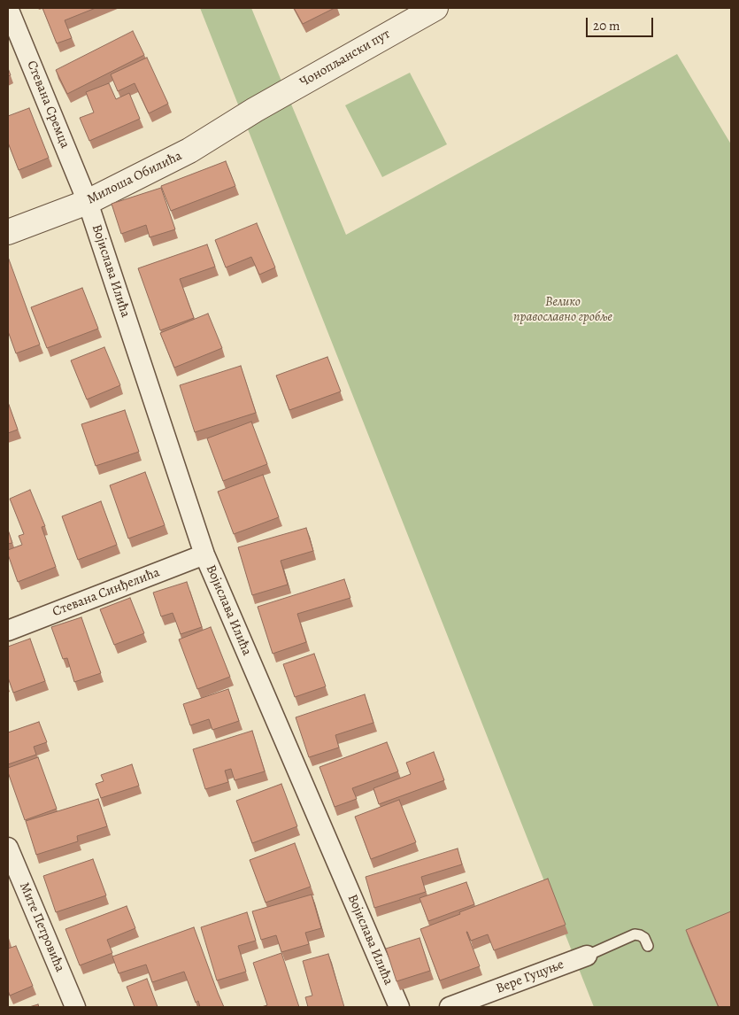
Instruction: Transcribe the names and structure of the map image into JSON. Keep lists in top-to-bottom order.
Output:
{
  "streets": {
    "street": [
      "Чонопљански пут",
      "Стевана Сремца",
      "Милоша Обилића",
      "Војислава Илића",
      "Стевана Синђелића",
      "Мите Петровића",
      "Вере Гуцуње"
    ]
  },
  "crossings": [
    ["Чонопљански пут", "Милоша Обилића"],
    ["Стевана Сремца", "Милоша Обилића"],
    ["Стевана Сремца", "Војислава Илића"],
    ["Милоша Обилића", "Војислава Илића"],
    ["Војислава Илића", "Стевана Синђелића"]
  ],
  "parks": ["Велико православно гробље"],
  "scale_bar": "20 m"
}
